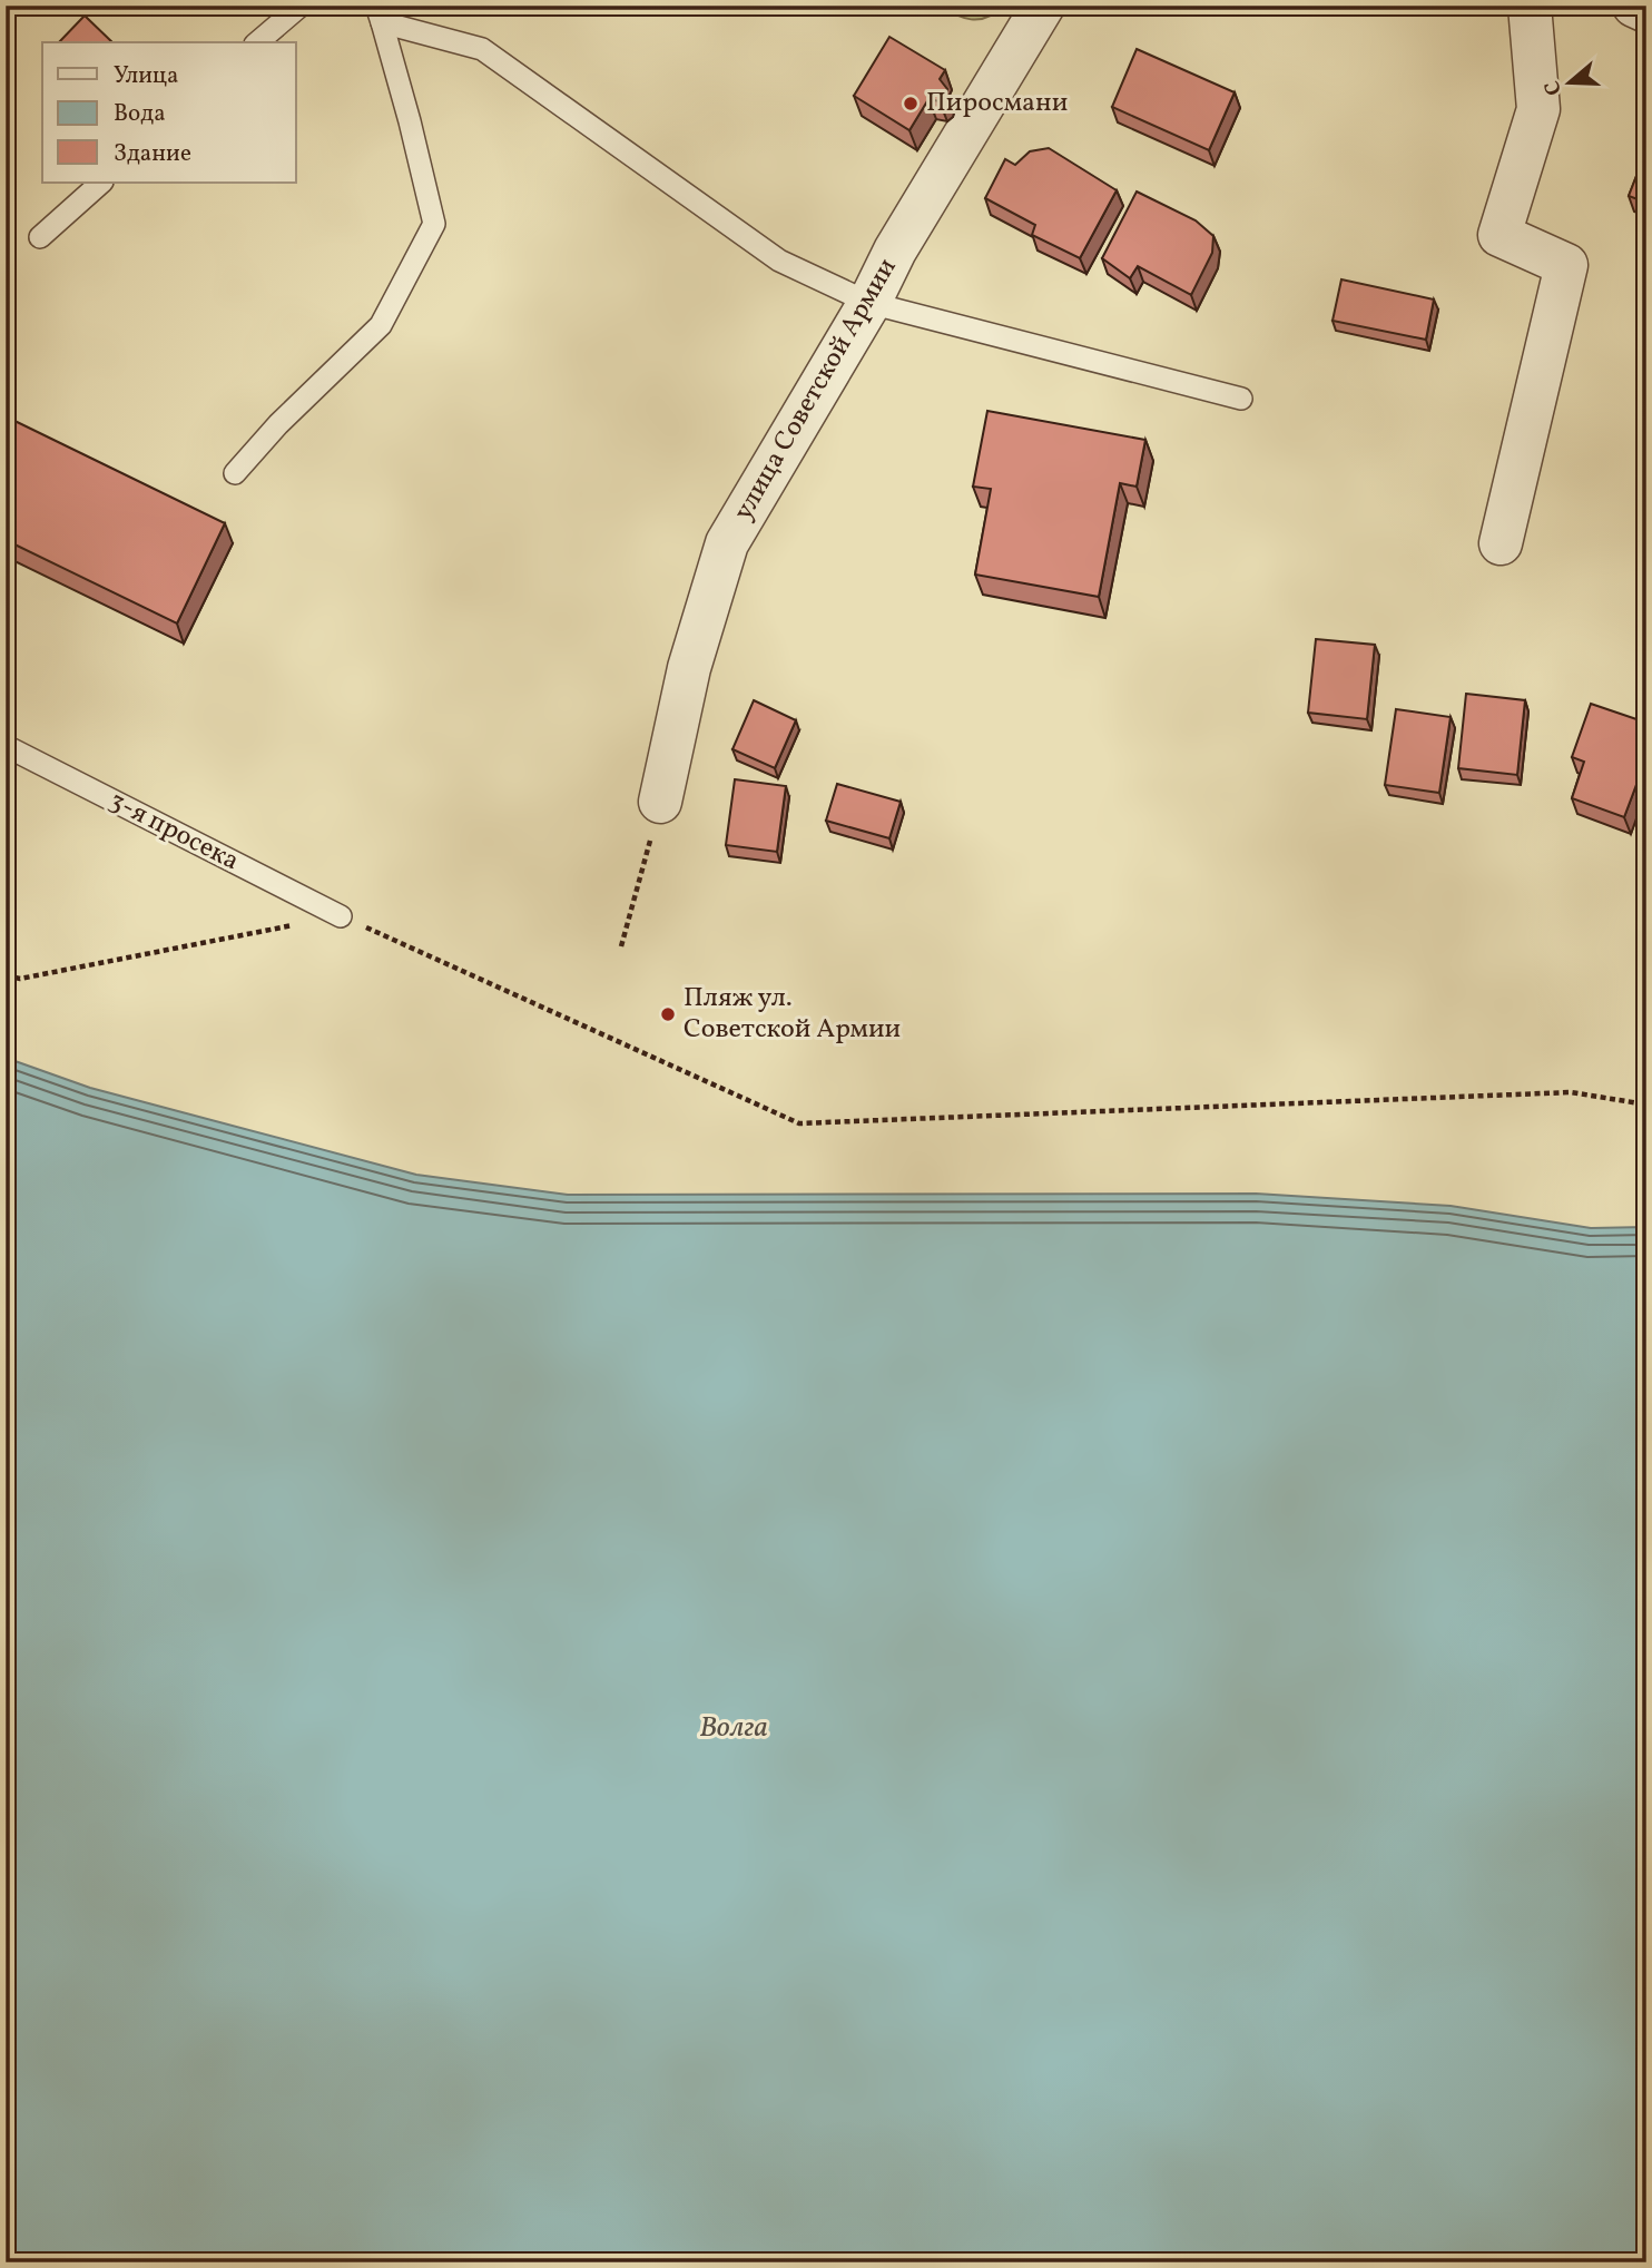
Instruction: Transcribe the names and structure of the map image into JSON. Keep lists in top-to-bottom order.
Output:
{
  "streets": {
    "street": ["улица Советской Армии"],
    "lane": ["3-я просека"]
  },
  "water": ["Волга"],
  "places": ["Пиросмани", "Пляж ул. Советской Армии"],
  "legend": ["Улица", "Вода", "Здание"],
  "north": "left"
}
